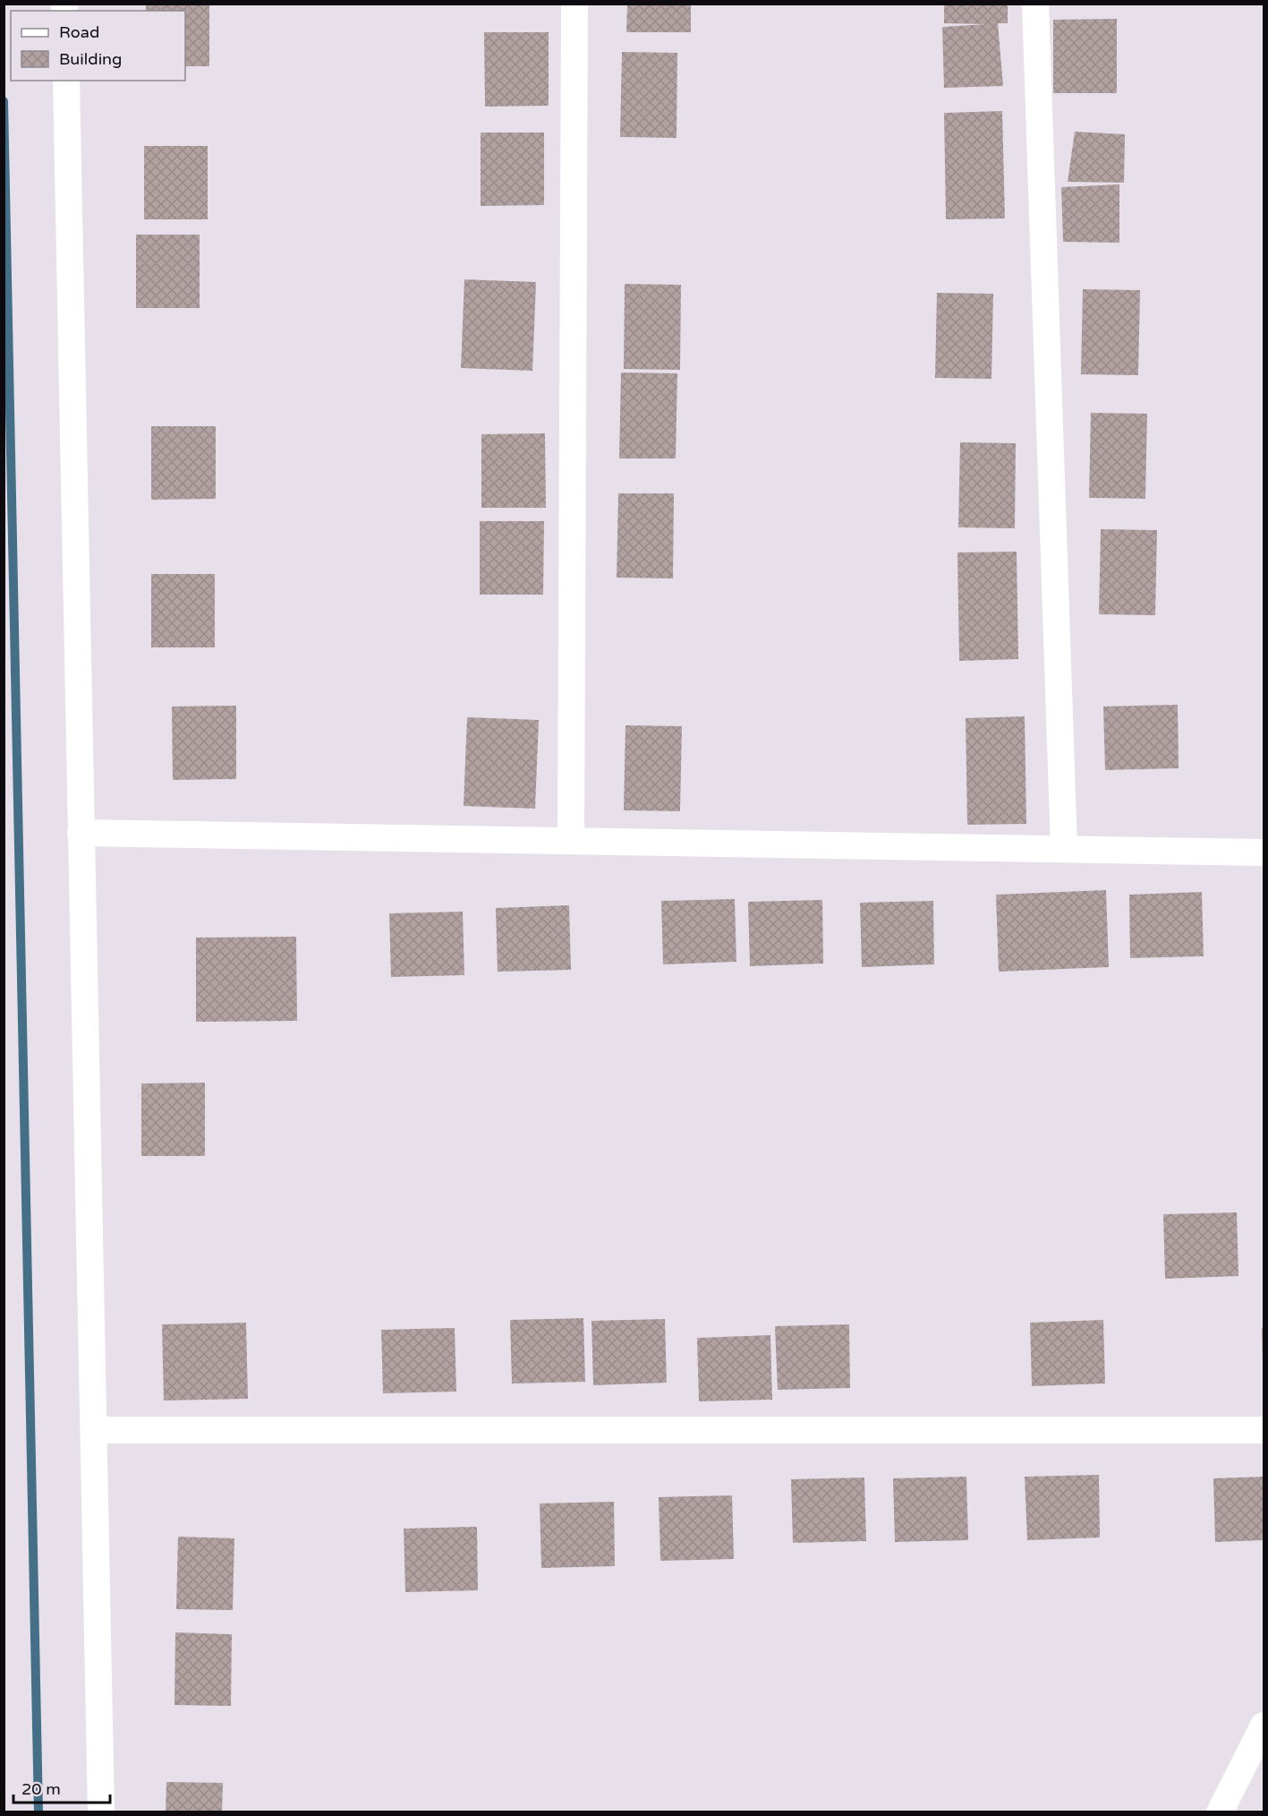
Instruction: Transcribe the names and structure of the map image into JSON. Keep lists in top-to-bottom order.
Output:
{
  "legend": ["Road", "Building"],
  "scale_bar": "20 m"
}
